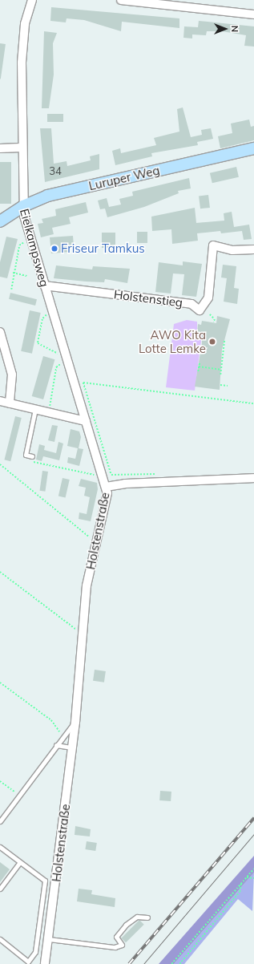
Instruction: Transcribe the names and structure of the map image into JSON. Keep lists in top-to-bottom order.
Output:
{
  "streets": {
    "street": [
      "Luruper Weg",
      "Eielkampsweg",
      "Holstenstieg",
      "Holstenstraße"
    ]
  },
  "crossings": [
    ["Luruper Weg", "Eielkampsweg"],
    ["Eielkampsweg", "Holstenstieg"],
    ["Eielkampsweg", "Holstenstraße"]
  ],
  "places": ["Friseur Tamkus", "AWO Kita Lotte Lemke"],
  "house_numbers": ["34"],
  "north": "right"
}
